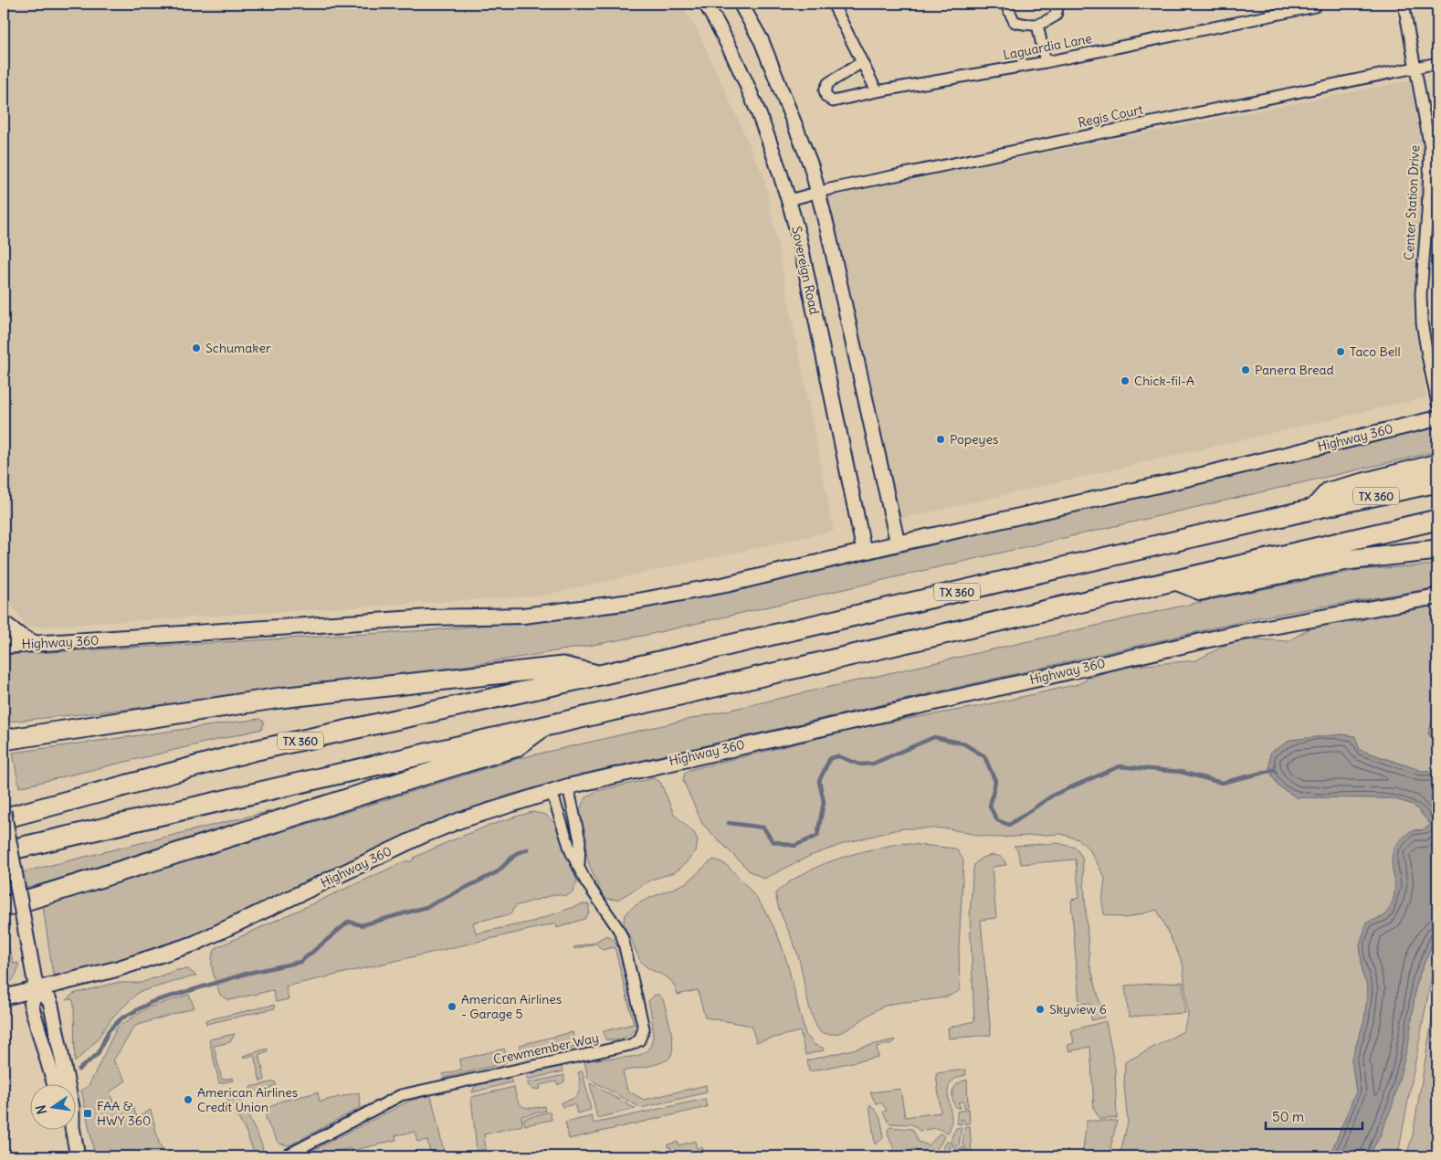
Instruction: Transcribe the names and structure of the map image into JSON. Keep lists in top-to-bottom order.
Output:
{
  "streets": {
    "highway": ["TX 360"],
    "main road": ["Highway 360"],
    "street": [
      "Laguardia Lane",
      "Regis Court",
      "Center Station Drive",
      "Sovereign Road",
      "Crewmember Way"
    ]
  },
  "crossings": [
    ["Regis Court", "Center Station Drive"],
    ["Regis Court", "Sovereign Road"],
    ["Sovereign Road", "Highway 360"],
    ["Highway 360", "Crewmember Way"]
  ],
  "places": {
    "other": [
      "Schumaker",
      "Taco Bell",
      "Panera Bread",
      "Chick-fil-A",
      "Popeyes",
      "American Airlines - Garage 5",
      "Skyview 6",
      "American Airlines Credit Union"
    ],
    "transit": ["FAA & HWY 360"]
  },
  "scale_bar": "50 m",
  "north": "left"
}
